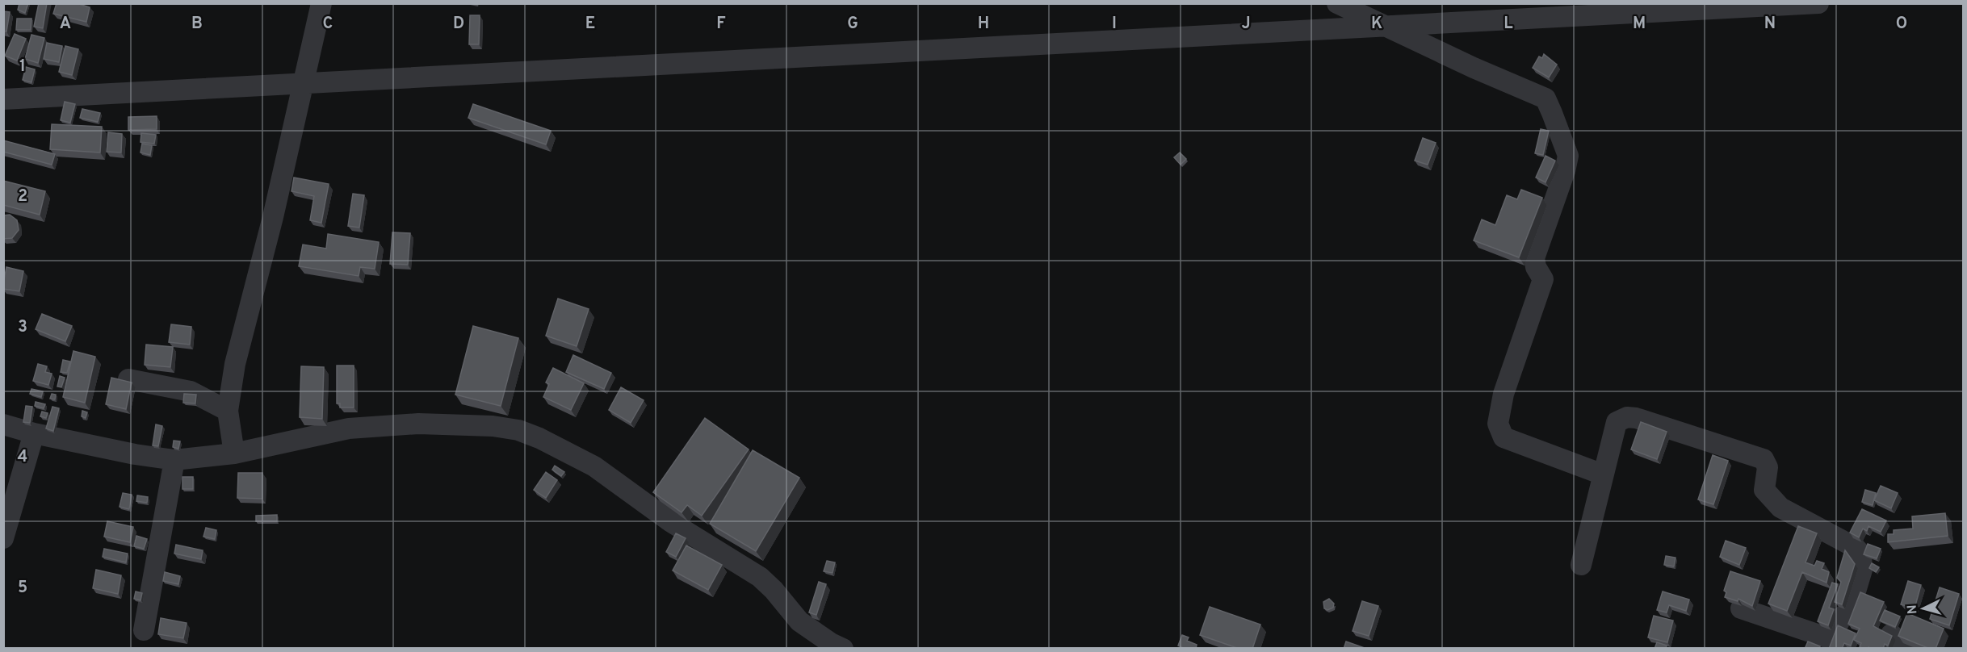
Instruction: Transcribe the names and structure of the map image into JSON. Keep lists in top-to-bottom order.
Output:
{
  "north": "left",
  "grid": {
    "columns": [
      "A",
      "B",
      "C",
      "D",
      "E",
      "F",
      "G",
      "H",
      "I",
      "J",
      "K",
      "L",
      "M",
      "N",
      "O"
    ],
    "rows": [
      "1",
      "2",
      "3",
      "4",
      "5"
    ]
  }
}
